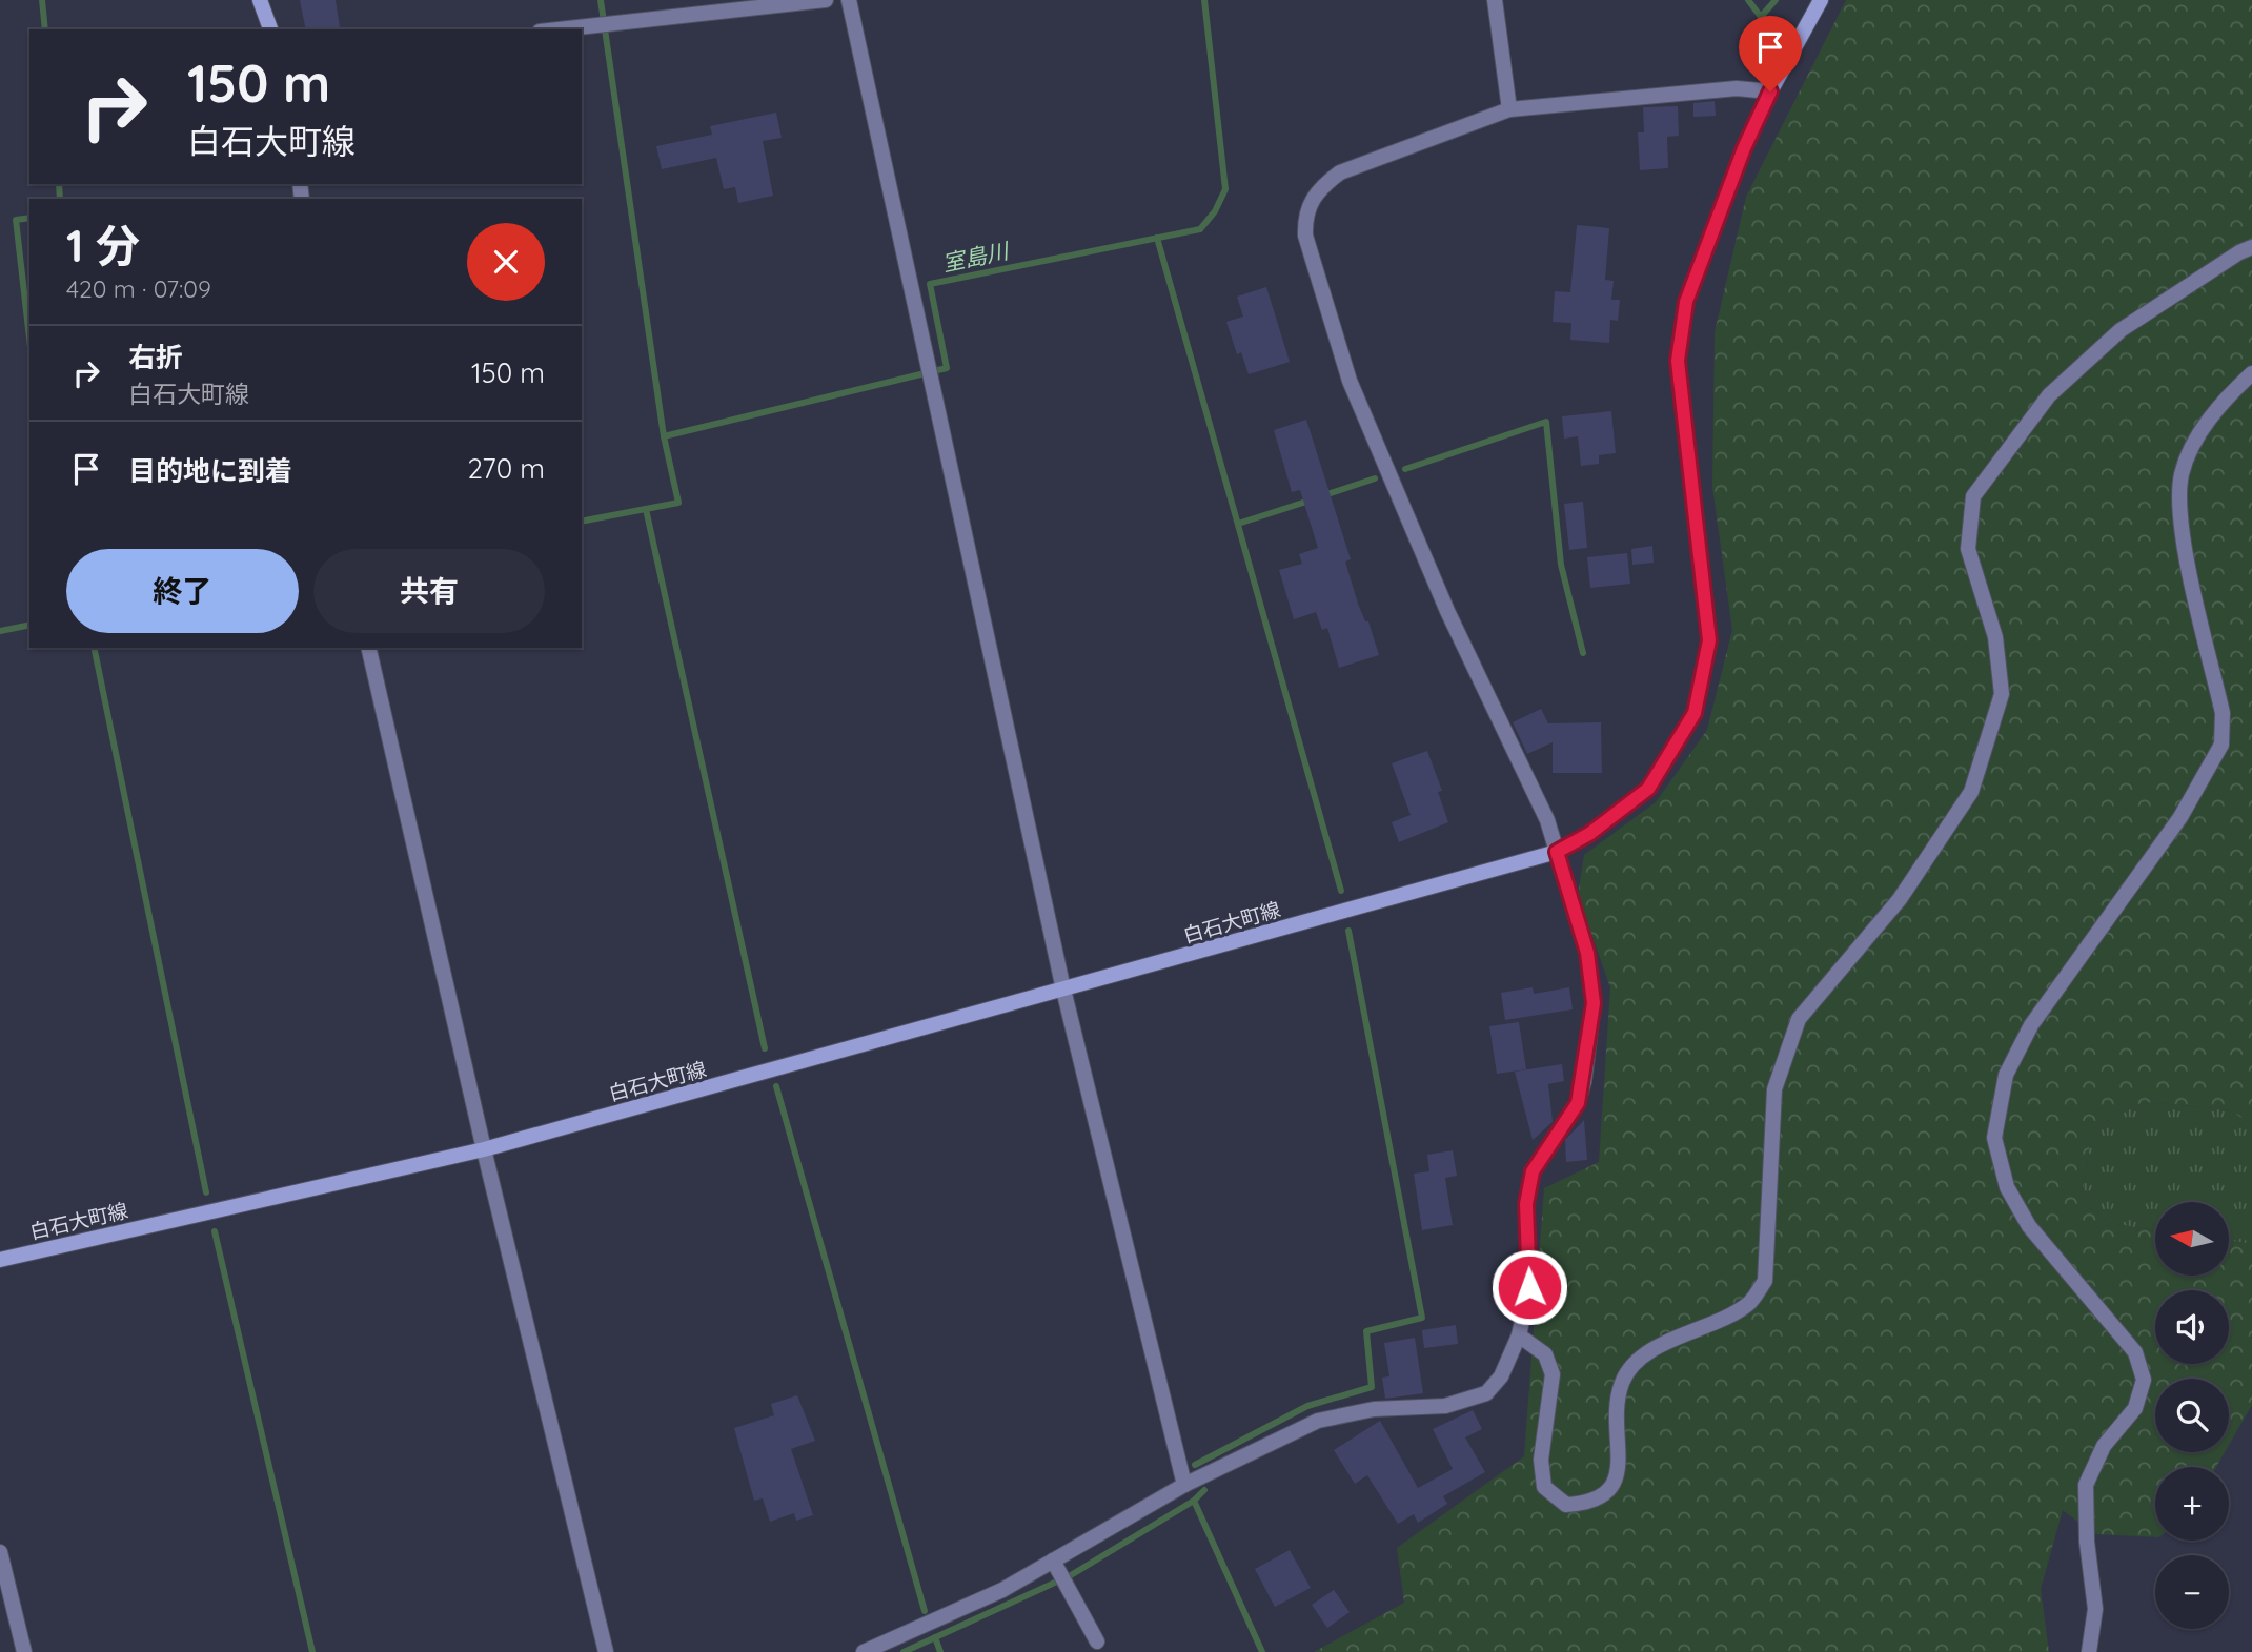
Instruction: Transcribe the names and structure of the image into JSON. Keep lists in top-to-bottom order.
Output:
{
  "streets": {
    "main road": ["白石大町線"]
  },
  "water": ["室島川"],
  "north": "left",
  "page": {
    "turn": ["150 m", "白石大町線"],
    "heading": ["1 分", "420 m · 07:09"],
    "list": [
      {
        "name": "右折",
        "note": "白石大町線",
        "value": "150 m"
      },
      {
        "name": "目的地に到着",
        "value": "270 m"
      }
    ],
    "buttons": ["終了", "共有"],
    "map_buttons": ["+", "−"]
  }
}
